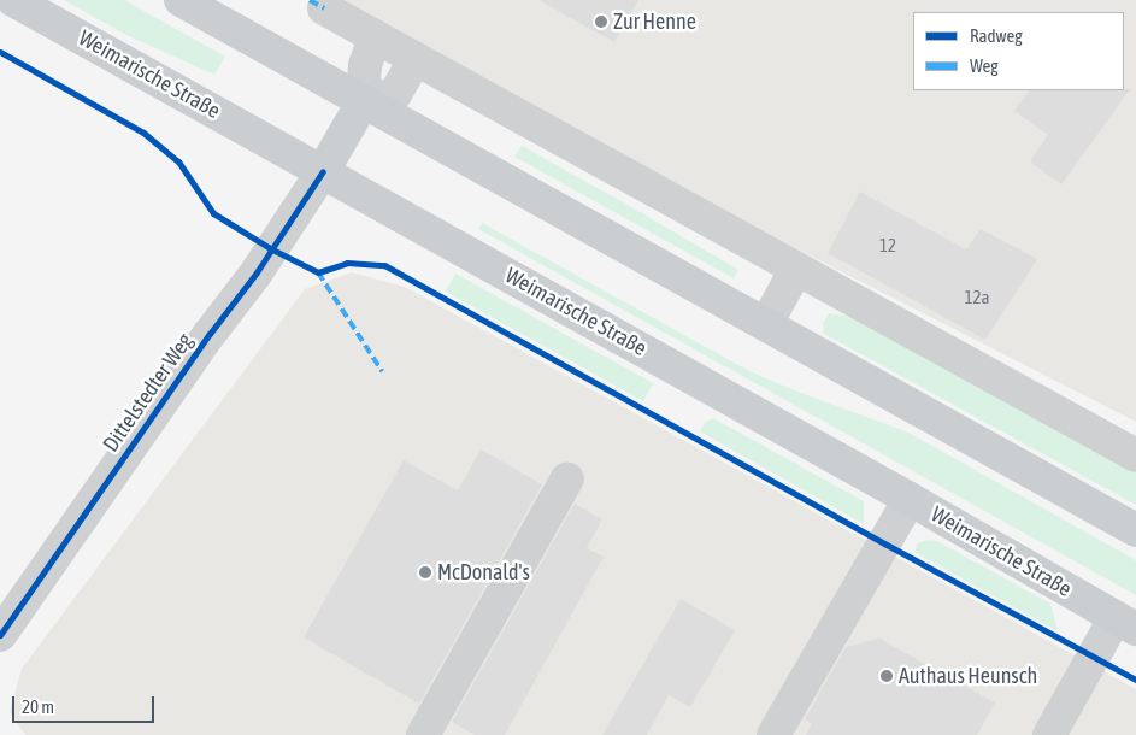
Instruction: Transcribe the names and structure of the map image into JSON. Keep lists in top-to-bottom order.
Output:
{
  "streets": {
    "main road": ["Weimarische Straße"],
    "street": ["Dittelstedter Weg"]
  },
  "crossings": [
    ["Weimarische Straße", "Dittelstedter Weg"]
  ],
  "places": ["Zur Henne", "McDonald's", "Authaus Heunsch"],
  "house_numbers": ["12", "12a"],
  "legend": ["Radweg", "Weg"],
  "scale_bar": "20 m"
}
